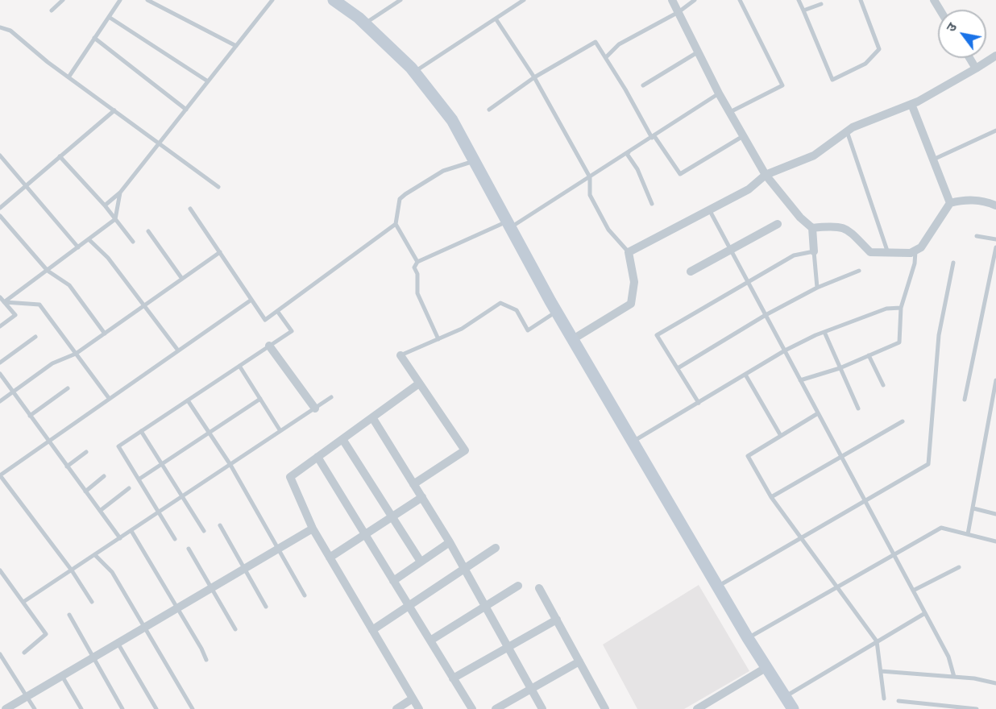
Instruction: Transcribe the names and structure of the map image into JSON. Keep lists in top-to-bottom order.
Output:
{
  "north": "top left"
}
